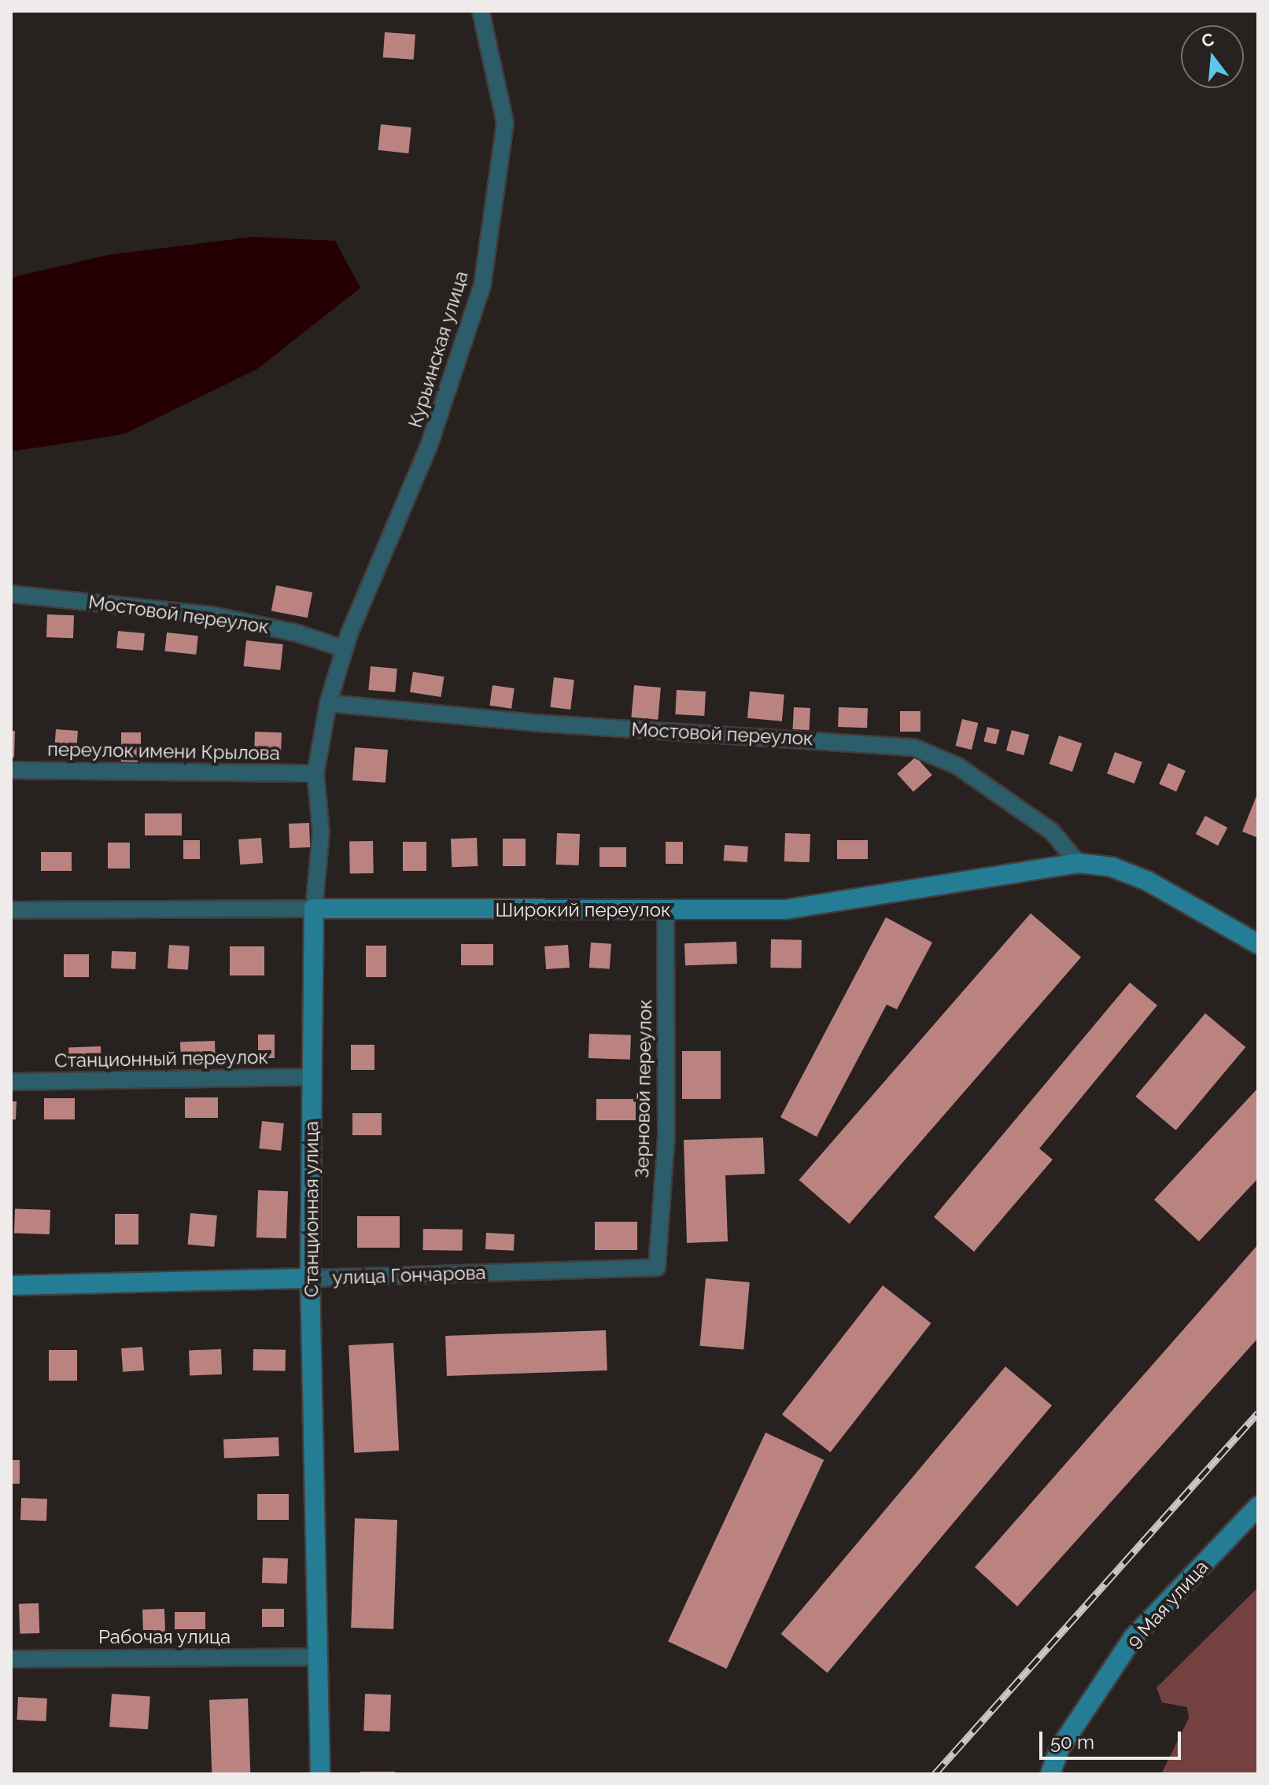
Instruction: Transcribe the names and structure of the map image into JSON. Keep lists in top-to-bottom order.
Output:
{
  "streets": {
    "main road": [
      "Широкий переулок",
      "Станционная улица",
      "улица Гончарова",
      "9 Мая улица"
    ],
    "street": [
      "Курьинская улица",
      "Мостовой переулок",
      "переулок имени Крылова",
      "Станционный переулок",
      "Зерновой переулок",
      "Рабочая улица"
    ]
  },
  "crossings": [
    ["Курьинская улица", "Мостовой переулок"],
    ["Курьинская улица", "Станционная улица"],
    ["Мостовой переулок", "Широкий переулок"],
    ["Мостовой переулок", "Станционная улица"],
    ["переулок имени Крылова", "Станционная улица"],
    ["Широкий переулок", "Зерновой переулок"],
    ["Широкий переулок", "Станционная улица"],
    ["Станционный переулок", "Станционная улица"],
    ["Зерновой переулок", "улица Гончарова"],
    ["Станционная улица", "улица Гончарова"],
    ["Станционная улица", "Рабочая улица"]
  ],
  "scale_bar": "50 m",
  "north": "top"
}
